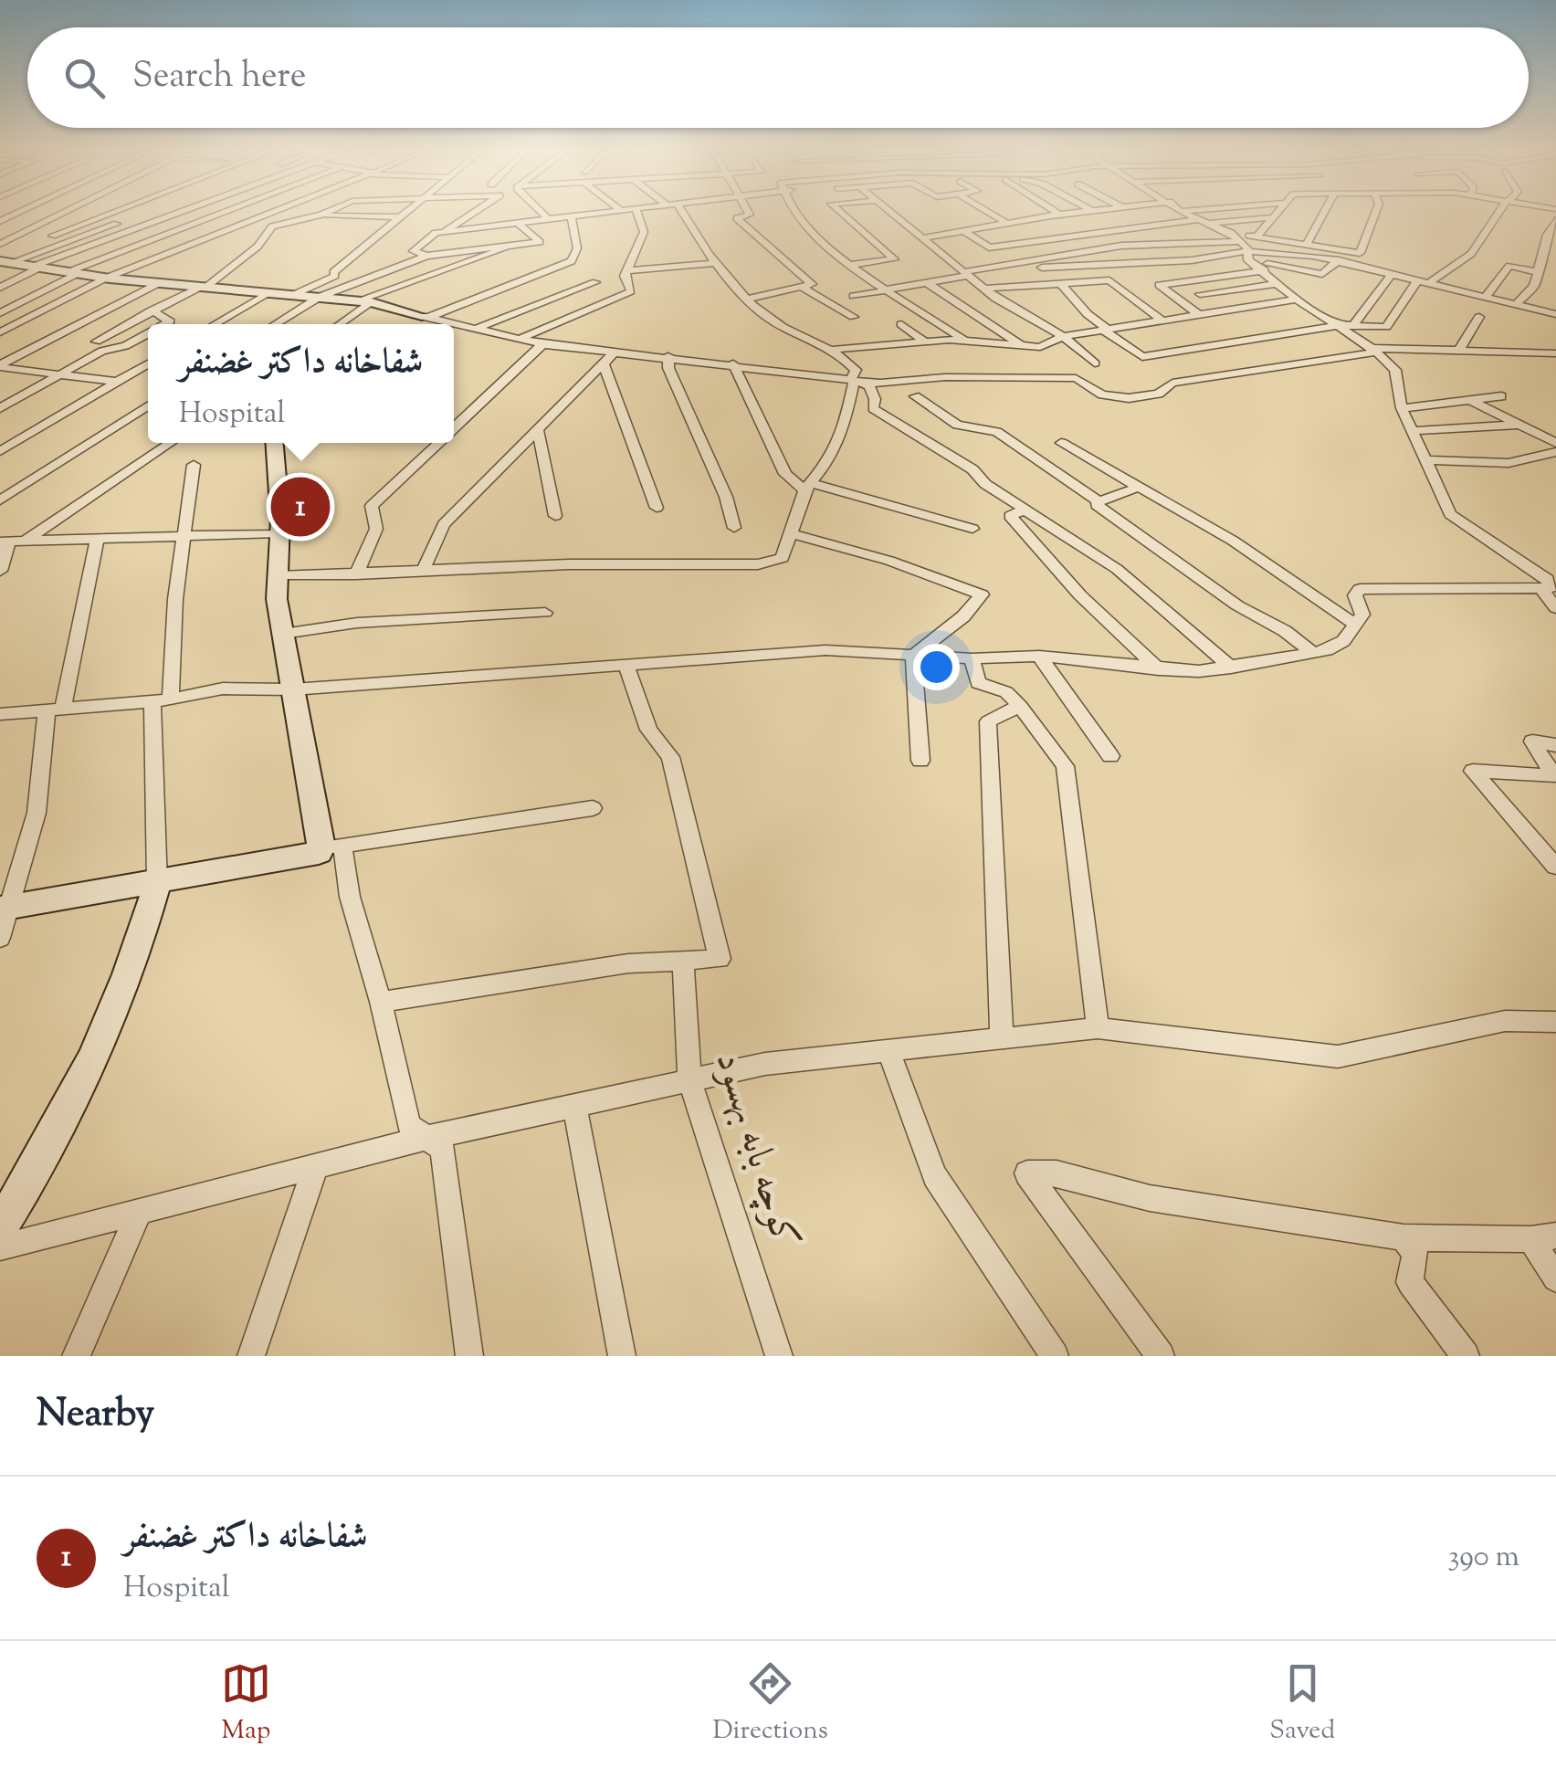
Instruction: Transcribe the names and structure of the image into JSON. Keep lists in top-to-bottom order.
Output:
{
  "streets": {
    "street": ["کوچه بابه بهسود"]
  },
  "page": {
    "search": "Search here",
    "popup": ["شفاخانه داکتر غضنفر", "Hospital"],
    "pins": "1",
    "heading": "Nearby",
    "list": [
      {
        "mark": "1",
        "name": "شفاخانه داکتر غضنفر",
        "note": "Hospital",
        "value": "390 m"
      }
    ],
    "nav": ["Map", "Directions", "Saved"]
  }
}
